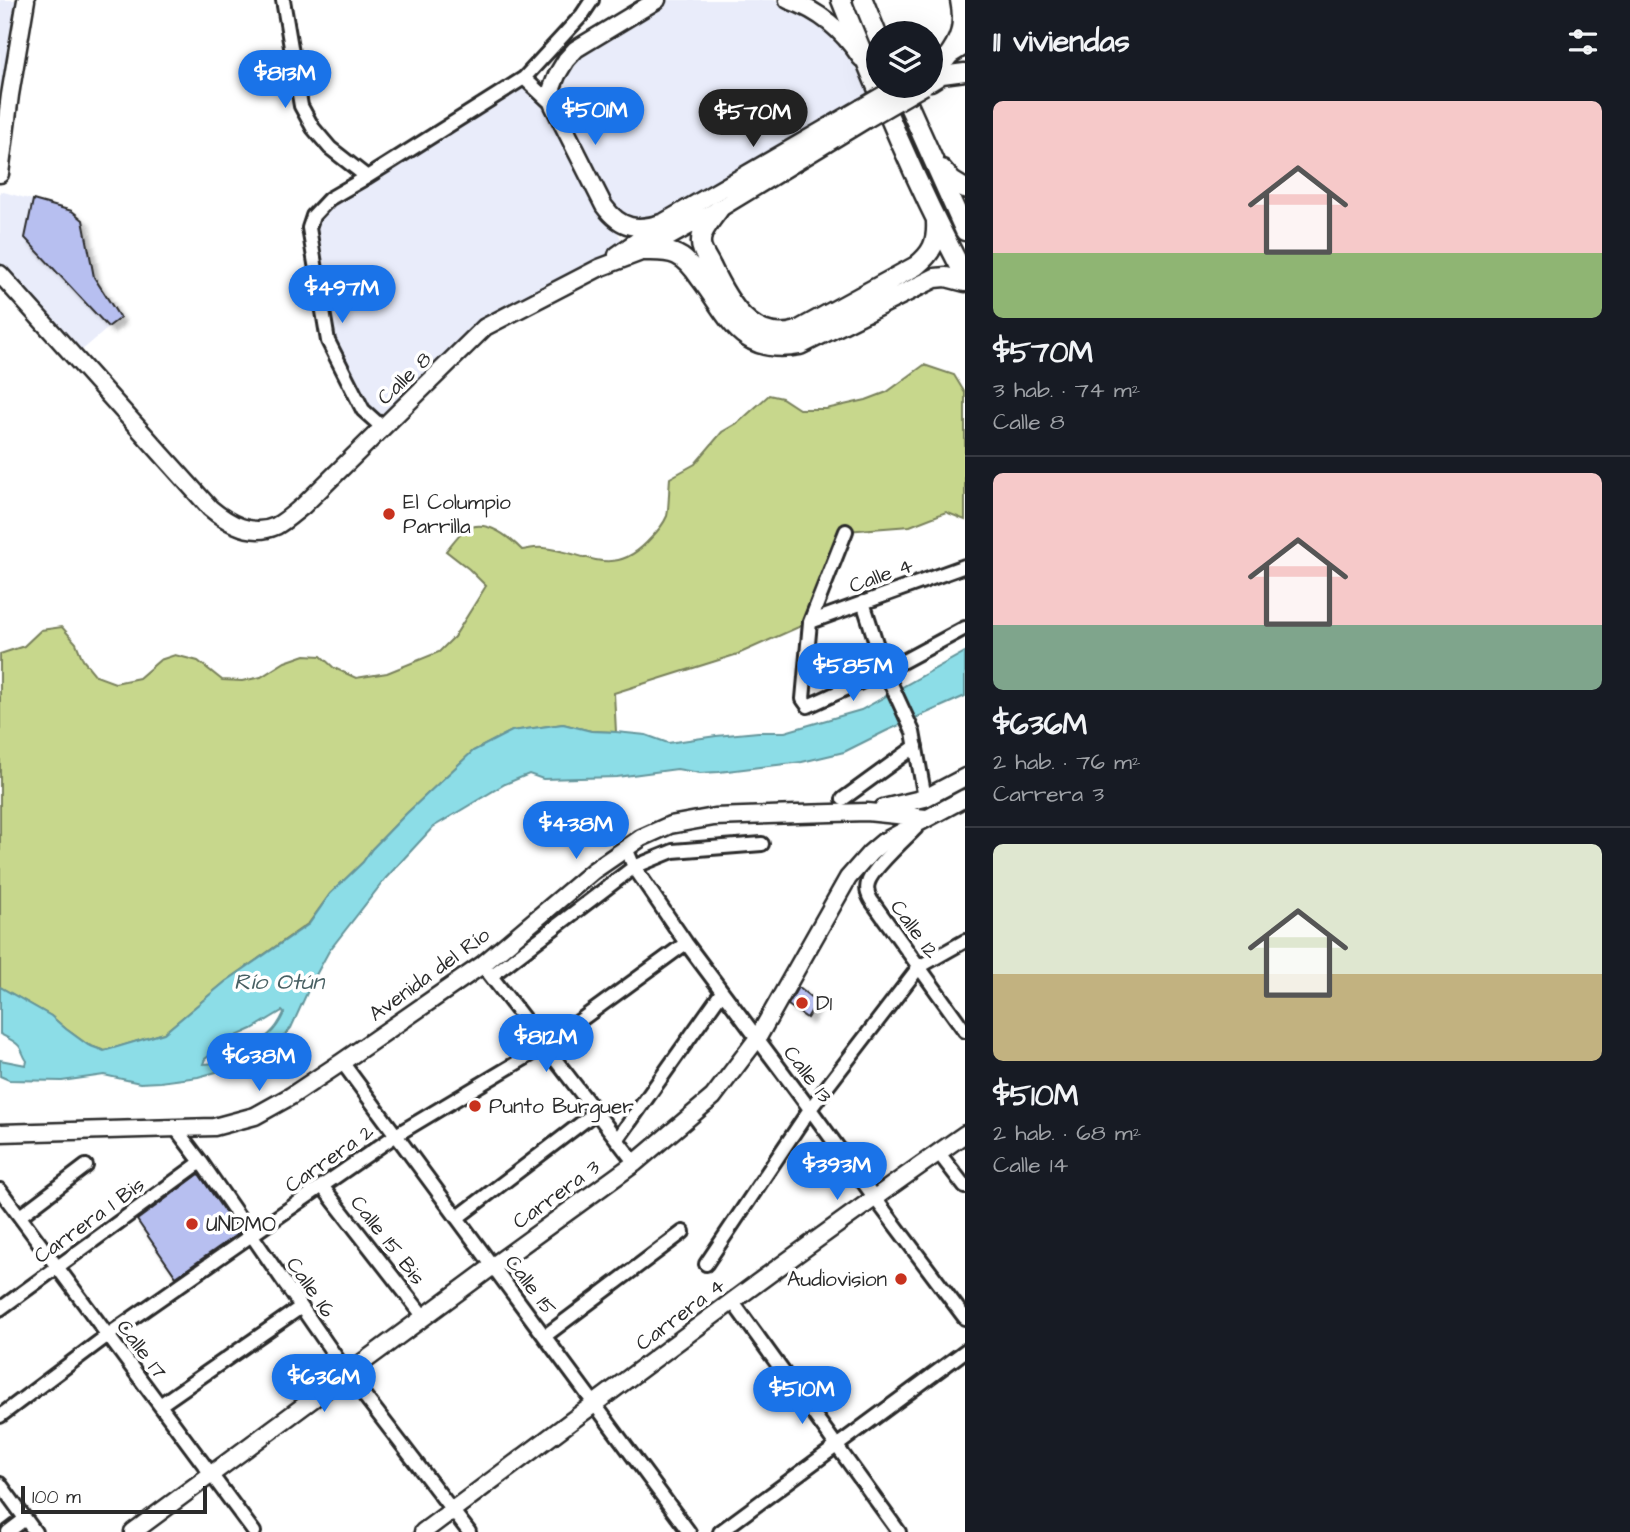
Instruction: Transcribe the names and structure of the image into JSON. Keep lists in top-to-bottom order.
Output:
{
  "streets": {
    "street": [
      "Calle 8",
      "Calle 4",
      "Calle 12",
      "Avenida del Río",
      "Calle 13",
      "Carrera 2",
      "Carrera 3",
      "Carrera 1 Bis",
      "Calle 15 Bis",
      "Calle 15",
      "Calle 16",
      "Carrera 4",
      "Calle 17"
    ]
  },
  "crossings": [
    ["Calle 12", "Carrera 3"],
    ["Avenida del Río", "Calle 13"],
    ["Avenida del Río", "Calle 15"],
    ["Avenida del Río", "Calle 16"],
    ["Calle 13", "Carrera 2"],
    ["Calle 13", "Carrera 3"],
    ["Calle 13", "Carrera 4"],
    ["Carrera 2", "Calle 15 Bis"],
    ["Carrera 2", "Calle 15"],
    ["Carrera 2", "Calle 16"],
    ["Carrera 2", "Calle 17"],
    ["Carrera 3", "Calle 15 Bis"],
    ["Carrera 3", "Calle 15"],
    ["Carrera 3", "Calle 16"],
    ["Carrera 3", "Calle 17"],
    ["Carrera 1 Bis", "Calle 16"],
    ["Carrera 1 Bis", "Calle 17"],
    ["Calle 15", "Carrera 4"],
    ["Calle 16", "Carrera 4"]
  ],
  "water": ["Río Otún"],
  "places": [
    "El Columpio Parrilla",
    "D1",
    "Punto Burguer",
    "UNDMO",
    "Audiovision"
  ],
  "scale_bar": "100 m",
  "page": {
    "heading": "11 viviendas",
    "price": [
      "$813M",
      "$501M",
      "$570M",
      "$497M",
      "$585M",
      "$438M",
      "$812M",
      "$638M",
      "$393M",
      "$636M",
      "$510M"
    ],
    "list": [
      {
        "name": "$570M",
        "note": "3 hab. · 74 m² · Calle 8"
      },
      {
        "name": "$636M",
        "note": "2 hab. · 76 m² · Carrera 3"
      },
      {
        "name": "$510M",
        "note": "2 hab. · 68 m² · Calle 14"
      }
    ],
    "scale": "100 m"
  }
}
